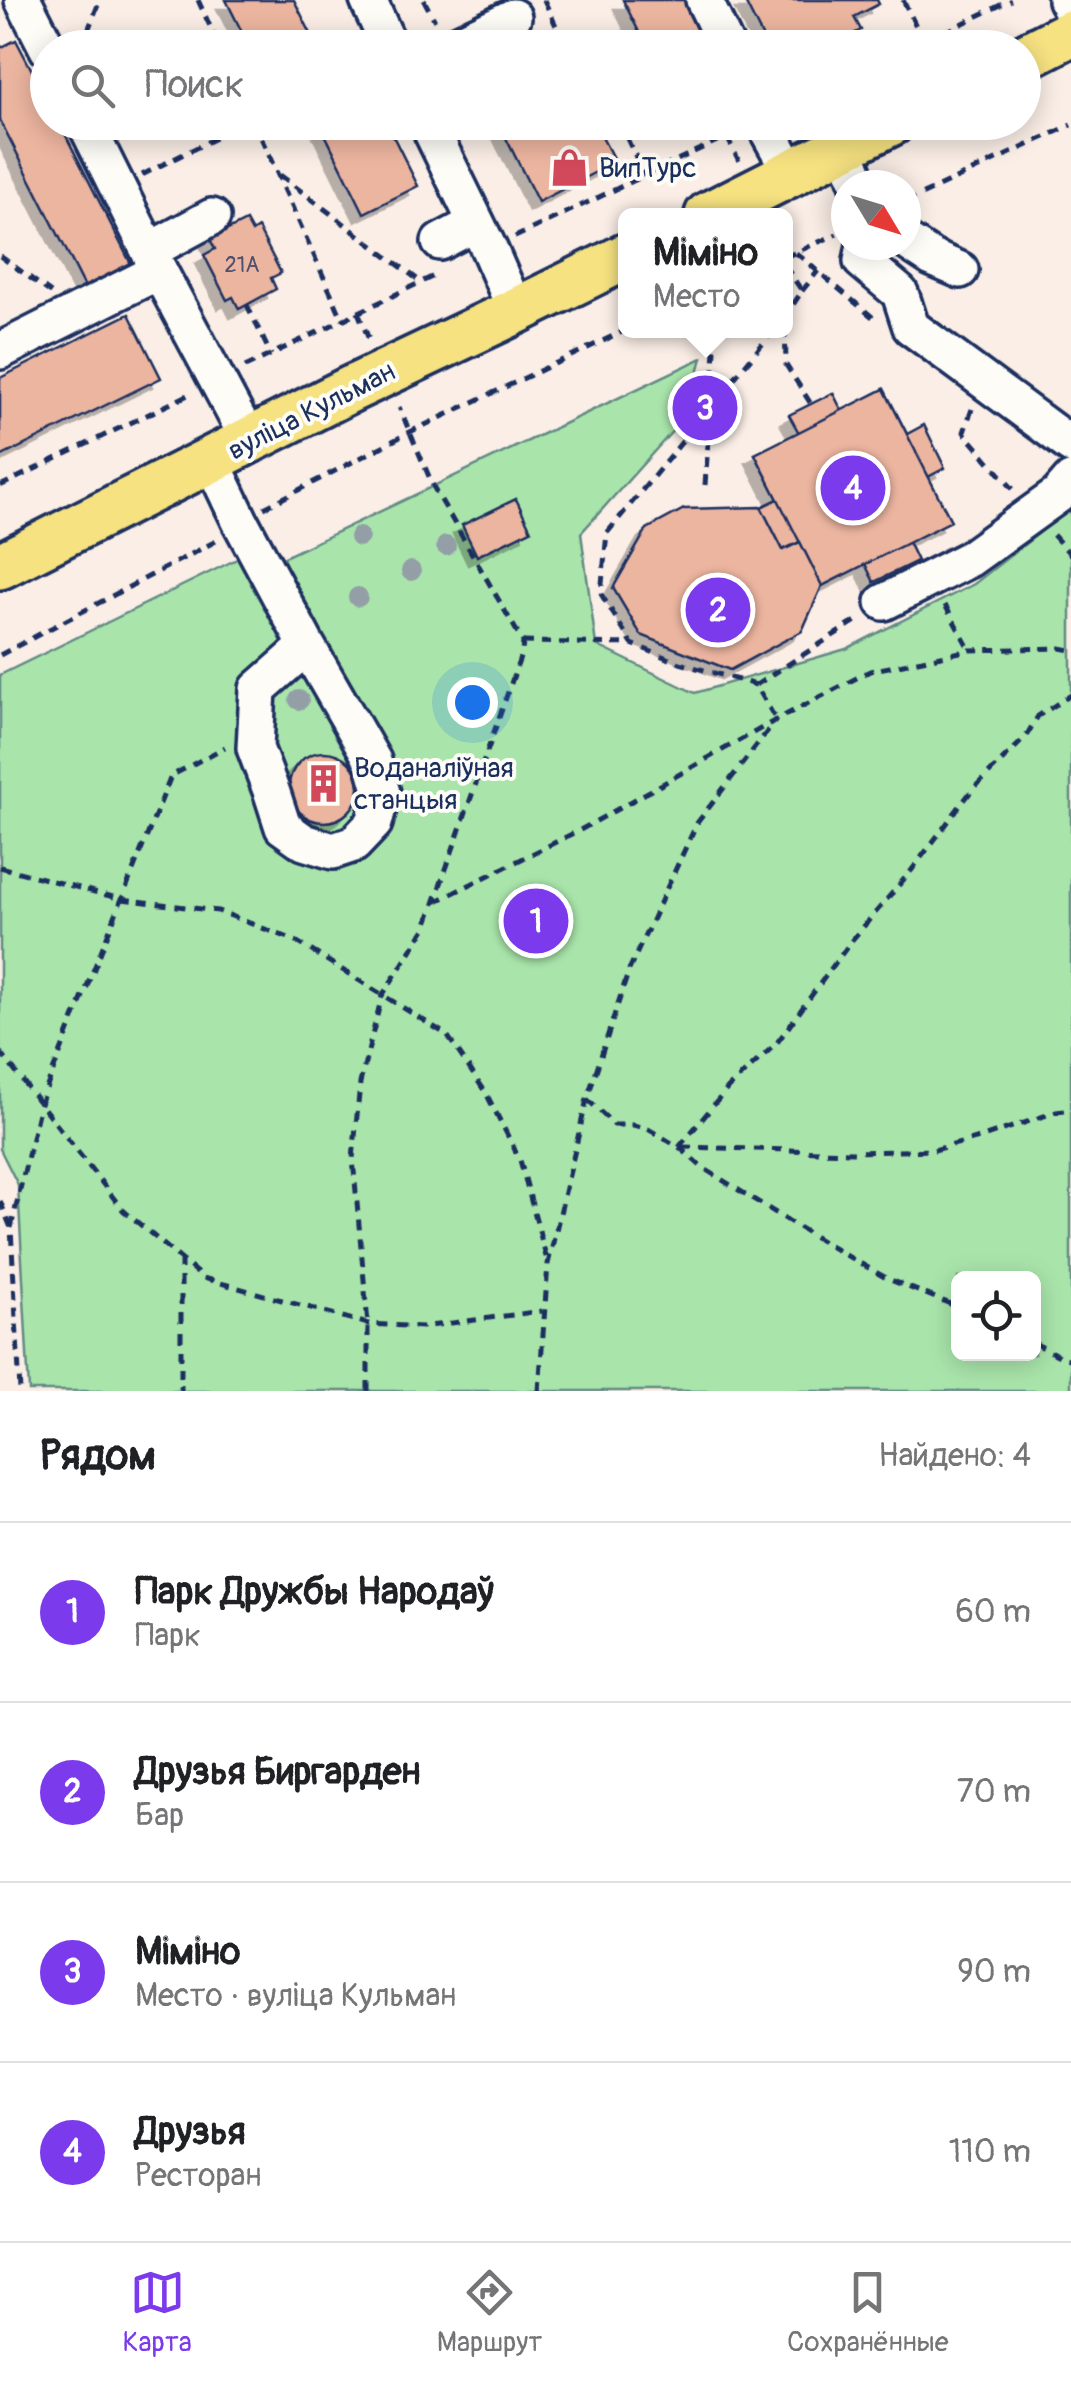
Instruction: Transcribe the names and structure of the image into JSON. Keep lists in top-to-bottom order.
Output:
{
  "streets": {
    "main road": ["вуліца Кульман"]
  },
  "places": {
    "shop": ["ВипТурс"],
    "building": ["Воданаліўная станцыя"]
  },
  "house_numbers": ["21А"],
  "north": "bottom right",
  "page": {
    "search": "Поиск",
    "popup": ["Міміно", "Место"],
    "pins": [
      "3",
      "4",
      "2",
      "1"
    ],
    "heading": ["Рядом", "Найдено: 4"],
    "list": [
      {
        "mark": "1",
        "name": "Парк Дружбы Народаў",
        "note": "Парк",
        "value": "60 m"
      },
      {
        "mark": "2",
        "name": "Друзья Биргарден",
        "note": "Бар",
        "value": "70 m"
      },
      {
        "mark": "3",
        "name": "Міміно",
        "note": "Место · вуліца Кульман",
        "value": "90 m"
      },
      {
        "mark": "4",
        "name": "Друзья",
        "note": "Ресторан",
        "value": "110 m"
      }
    ],
    "nav": ["Карта", "Маршрут", "Сохранённые"]
  }
}
